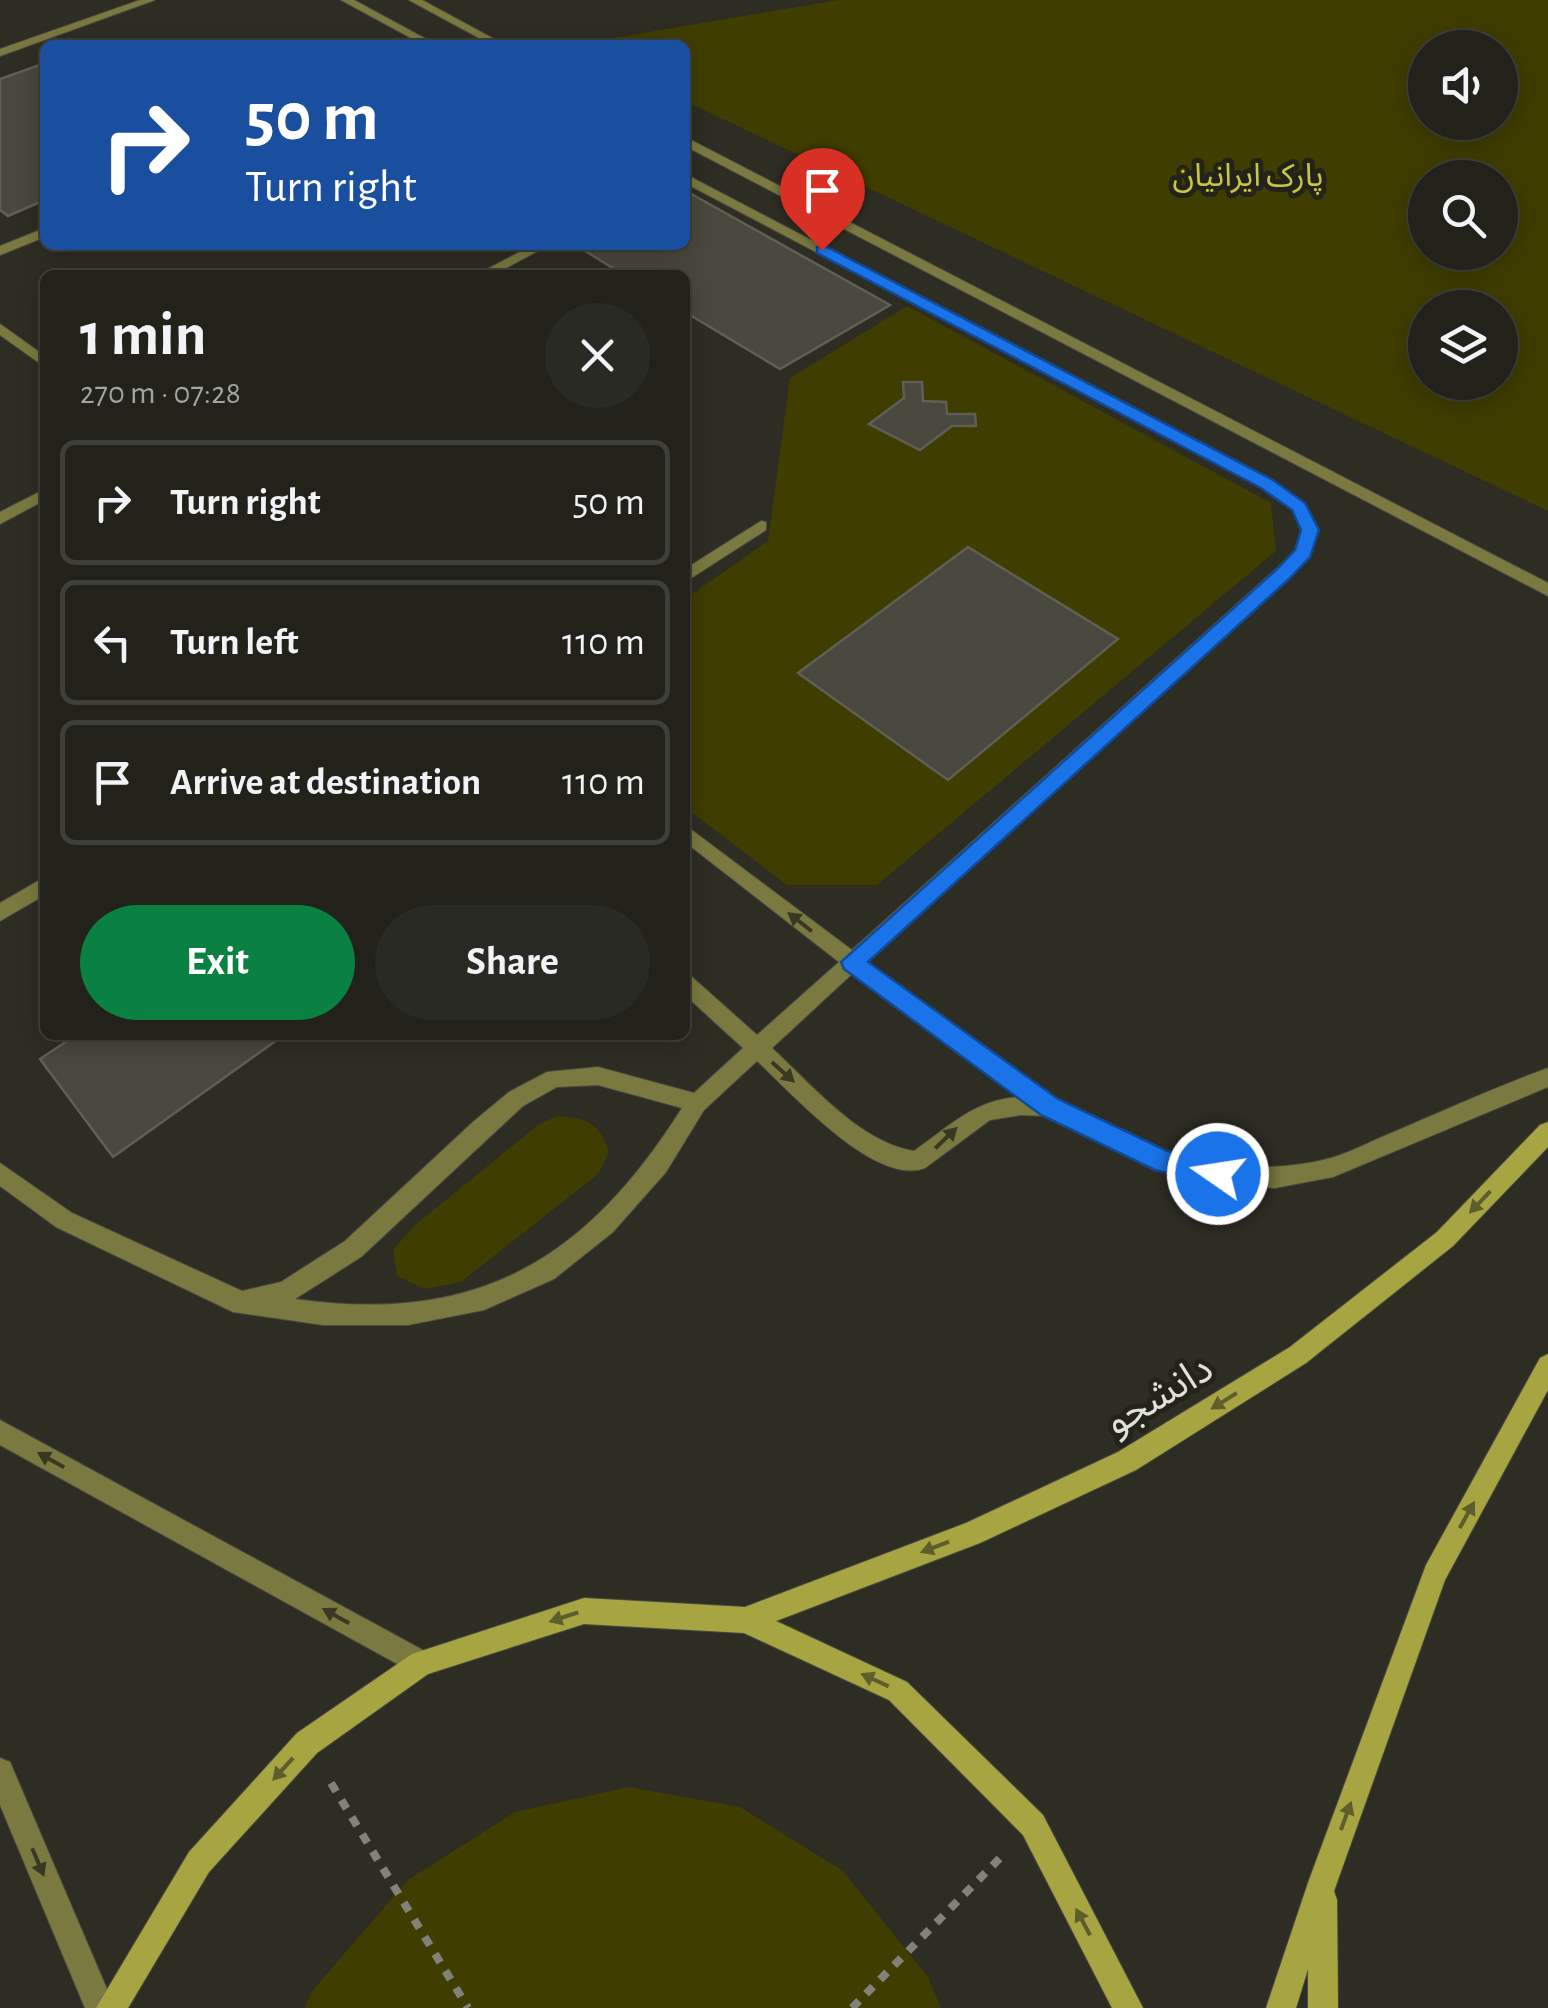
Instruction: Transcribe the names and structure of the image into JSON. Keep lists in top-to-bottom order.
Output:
{
  "streets": {
    "main road": ["دانشجو"]
  },
  "one_way": ["دانشجو"],
  "parks": ["پارک ایرانیان"],
  "page": {
    "turn": ["50 m", "Turn right"],
    "heading": ["1 min", "270 m · 07:28"],
    "list": [
      {
        "name": "Turn right",
        "value": "50 m"
      },
      {
        "name": "Turn left",
        "value": "110 m"
      },
      {
        "name": "Arrive at destination",
        "value": "110 m"
      }
    ],
    "buttons": ["Exit", "Share"]
  }
}
